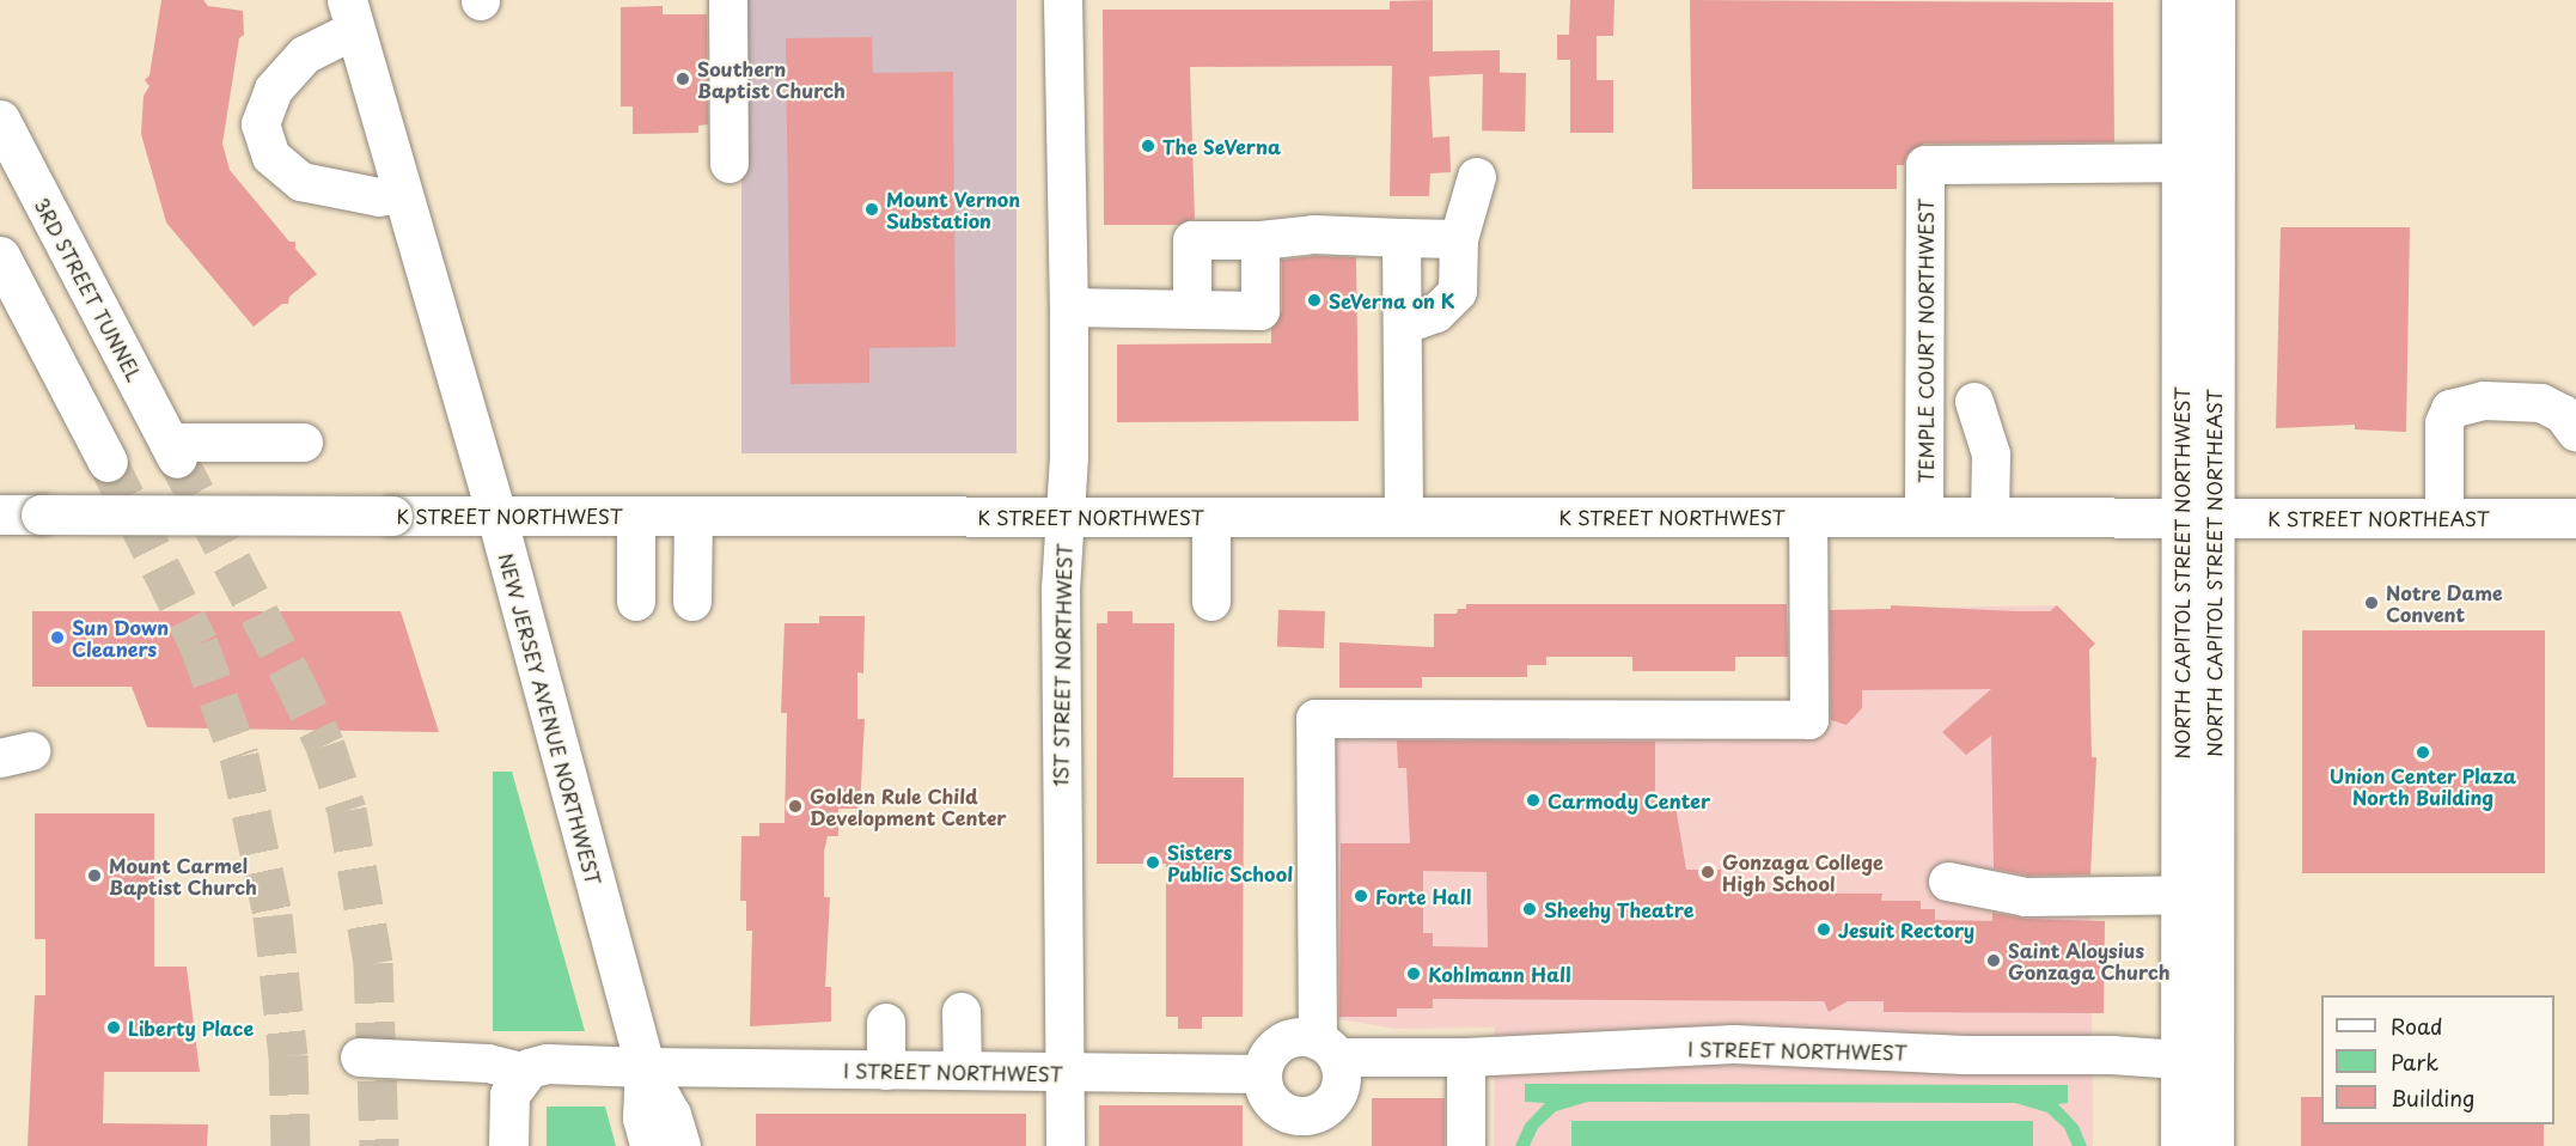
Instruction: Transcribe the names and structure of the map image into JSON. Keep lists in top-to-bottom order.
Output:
{
  "streets": {
    "main road": [
      "3RD STREET TUNNEL",
      "K STREET NORTHWEST",
      "K STREET NORTHEAST",
      "NORTH CAPITOL STREET NORTHWEST",
      "NORTH CAPITOL STREET NORTHEAST",
      "NEW JERSEY AVENUE NORTHWEST"
    ],
    "street": ["TEMPLE COURT NORTHWEST", "1ST STREET NORTHWEST", "I STREET NORTHWEST"]
  },
  "crossings": [
    ["TEMPLE COURT NORTHWEST", "K STREET NORTHWEST"],
    ["TEMPLE COURT NORTHWEST", "NORTH CAPITOL STREET NORTHWEST"],
    ["K STREET NORTHWEST", "K STREET NORTHEAST"],
    ["K STREET NORTHWEST", "NORTH CAPITOL STREET NORTHWEST"],
    ["K STREET NORTHWEST", "NORTH CAPITOL STREET NORTHEAST"],
    ["K STREET NORTHWEST", "1ST STREET NORTHWEST"],
    ["K STREET NORTHWEST", "NEW JERSEY AVENUE NORTHWEST"],
    ["K STREET NORTHEAST", "NORTH CAPITOL STREET NORTHWEST"],
    ["K STREET NORTHEAST", "NORTH CAPITOL STREET NORTHEAST"],
    ["NORTH CAPITOL STREET NORTHWEST", "NORTH CAPITOL STREET NORTHEAST"],
    ["NORTH CAPITOL STREET NORTHWEST", "I STREET NORTHWEST"],
    ["1ST STREET NORTHWEST", "I STREET NORTHWEST"],
    ["NEW JERSEY AVENUE NORTHWEST", "I STREET NORTHWEST"]
  ],
  "places": [
    "Southern Baptist Church",
    "The SeVerna",
    "Mount Vernon Substation",
    "SeVerna on K",
    "Notre Dame Convent",
    "Sun Down Cleaners",
    "Union Center Plaza North Building",
    "Carmody Center",
    "Golden Rule Child Development Center",
    "Sisters Public School",
    "Gonzaga College High School",
    "Mount Carmel Baptist Church",
    "Forte Hall",
    "Sheehy Theatre",
    "Jesuit Rectory",
    "Saint Aloysius Gonzaga Church",
    "Kohlmann Hall",
    "Liberty Place"
  ],
  "legend": ["Road", "Park", "Building"]
}
